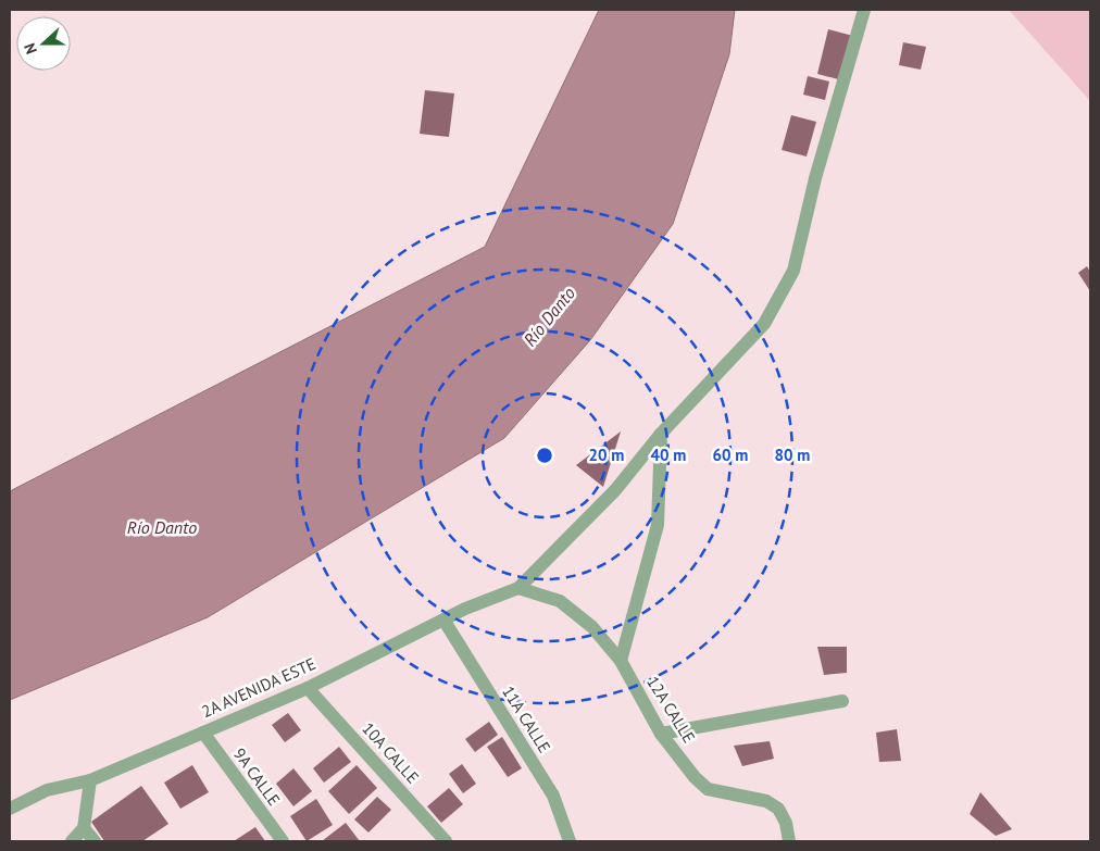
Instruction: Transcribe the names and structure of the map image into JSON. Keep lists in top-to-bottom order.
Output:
{
  "streets": {
    "street": [
      "2A AVENIDA ESTE",
      "12A CALLE",
      "11A CALLE",
      "10A CALLE",
      "9A CALLE"
    ]
  },
  "crossings": [
    ["2A AVENIDA ESTE", "12A CALLE"],
    ["2A AVENIDA ESTE", "11A CALLE"],
    ["2A AVENIDA ESTE", "10A CALLE"],
    ["2A AVENIDA ESTE", "9A CALLE"]
  ],
  "water": ["Río Danto"],
  "north": "left",
  "rings": [
    "20 m",
    "40 m",
    "60 m",
    "80 m"
  ]
}
